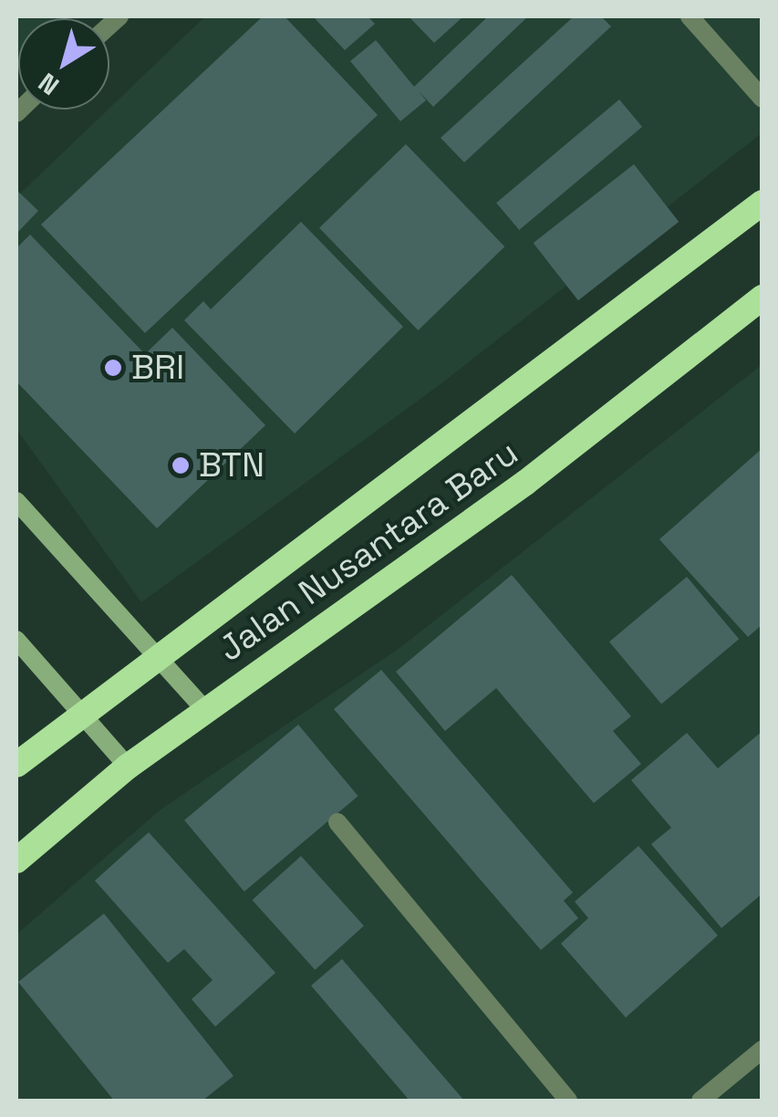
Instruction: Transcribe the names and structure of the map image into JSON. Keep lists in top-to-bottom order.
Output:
{
  "streets": {
    "highway": ["Jalan Nusantara Baru"]
  },
  "places": ["BRI", "BTN"],
  "north": "bottom left"
}
